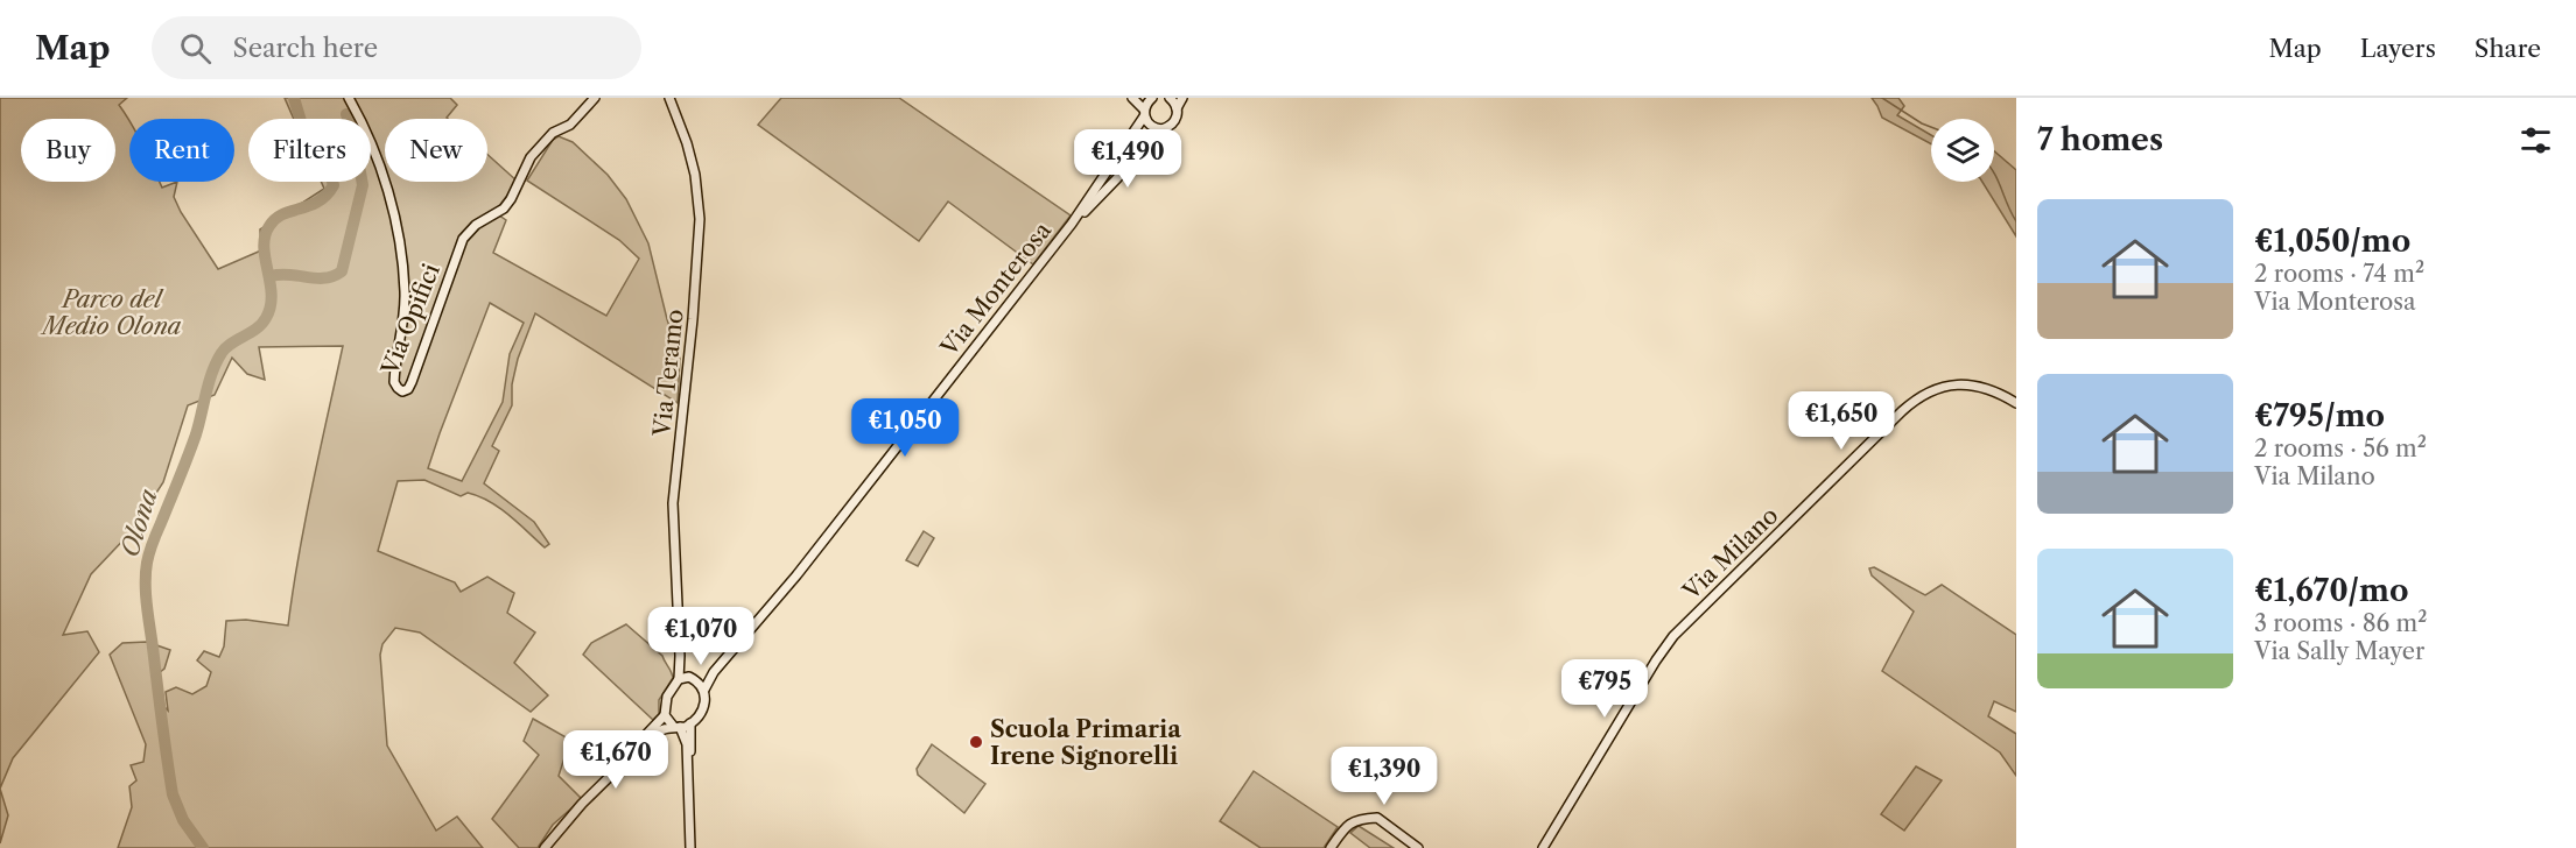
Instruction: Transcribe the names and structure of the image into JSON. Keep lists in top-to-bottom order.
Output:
{
  "streets": {
    "street": [
      "Via Monterosa",
      "Via Opifici",
      "Via Teramo",
      "Via Milano"
    ]
  },
  "crossings": [
    ["Via Monterosa", "Via Teramo"]
  ],
  "water": ["Olona"],
  "parks": ["Parco del Medio Olona"],
  "places": ["Scuola Primaria Irene Signorelli"],
  "page": {
    "header": "Map",
    "search": "Search here",
    "nav": ["Map", "Layers", "Share"],
    "heading": "7 homes",
    "chip": [
      "Buy",
      "Rent",
      "Filters",
      "New"
    ],
    "price": [
      "€1,490",
      "€1,650",
      "€1,050",
      "€1,070",
      "€795",
      "€1,670",
      "€1,390"
    ],
    "list": [
      {
        "name": "€1,050/mo",
        "note": "2 rooms · 74 m² · Via Monterosa"
      },
      {
        "name": "€795/mo",
        "note": "2 rooms · 56 m² · Via Milano"
      },
      {
        "name": "€1,670/mo",
        "note": "3 rooms · 86 m² · Via Sally Mayer"
      }
    ]
  }
}
